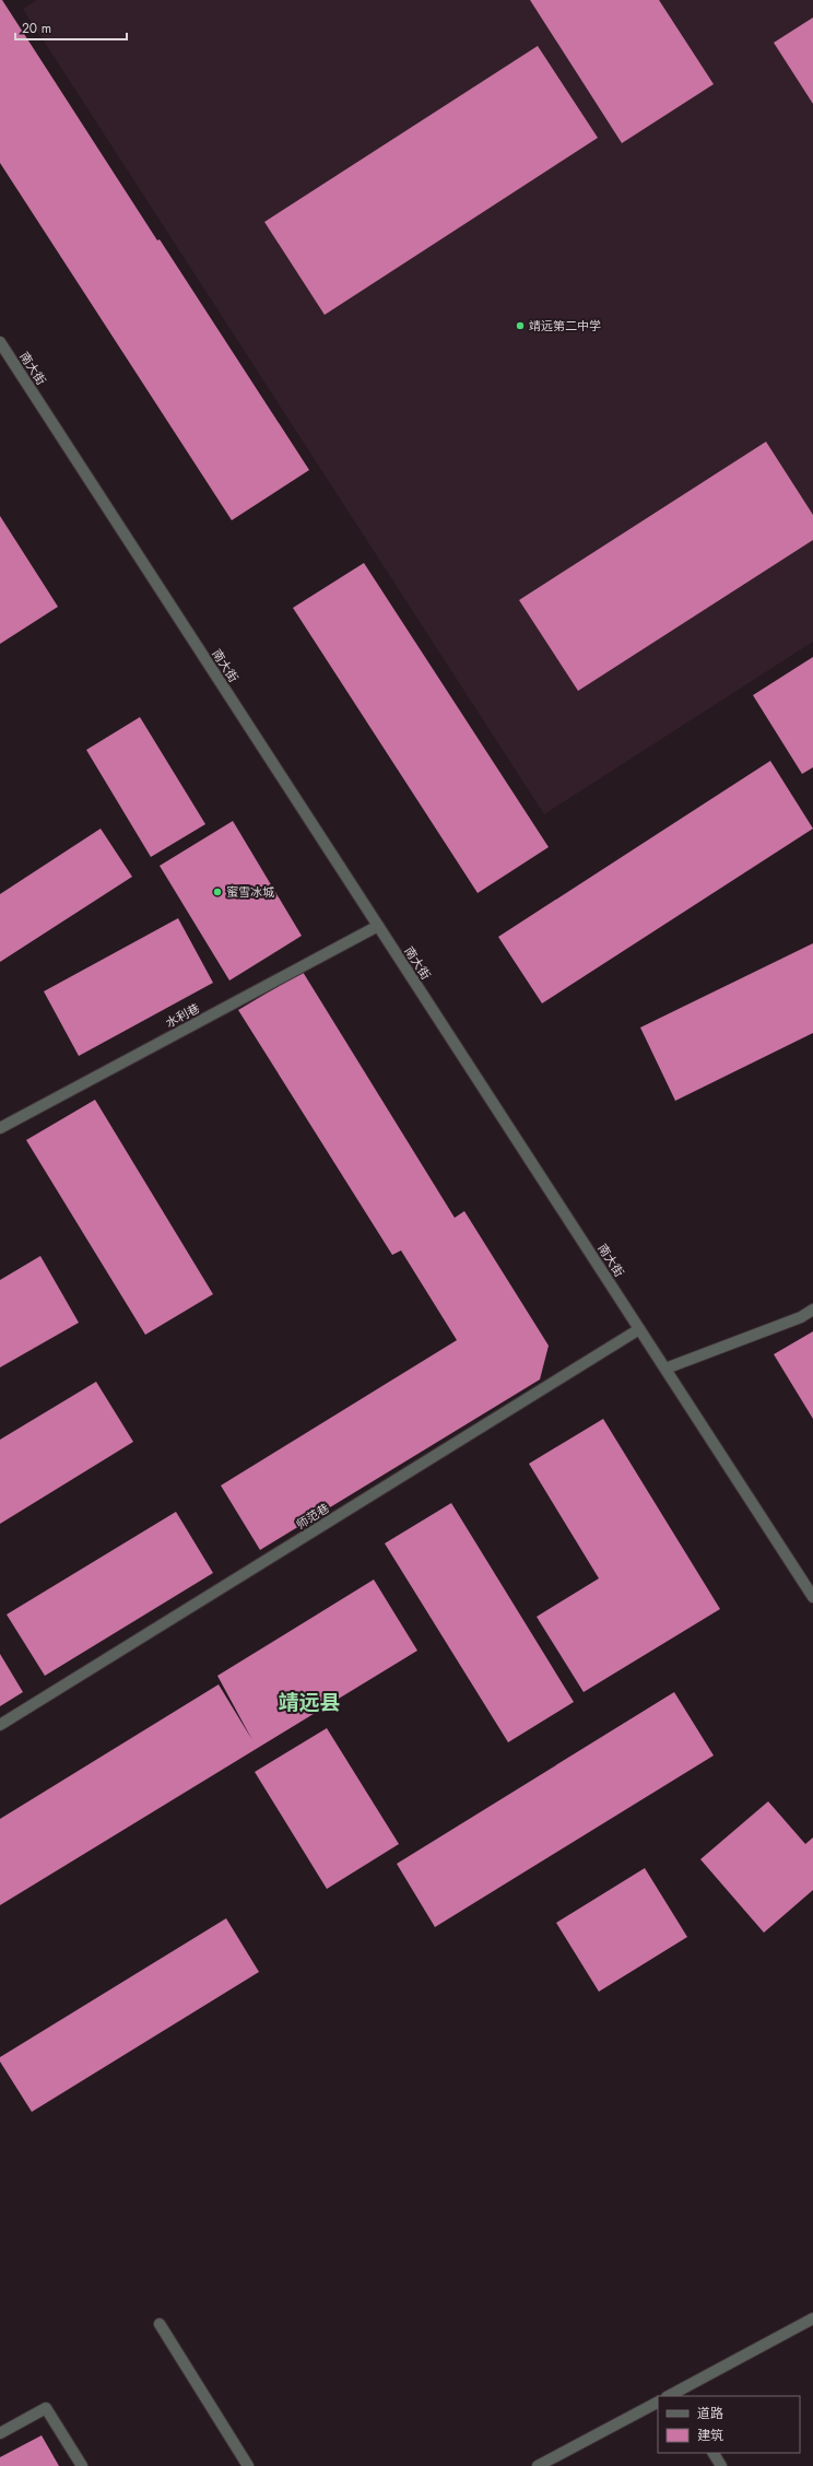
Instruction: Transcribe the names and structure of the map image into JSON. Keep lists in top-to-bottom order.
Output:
{
  "streets": {
    "street": ["南大街", "水利巷", "师范巷"]
  },
  "crossings": [
    ["南大街", "水利巷"],
    ["南大街", "师范巷"]
  ],
  "districts": ["靖远县"],
  "places": ["靖远第二中学", "蜜雪冰城"],
  "legend": ["道路", "建筑"],
  "scale_bar": "20 m"
}
